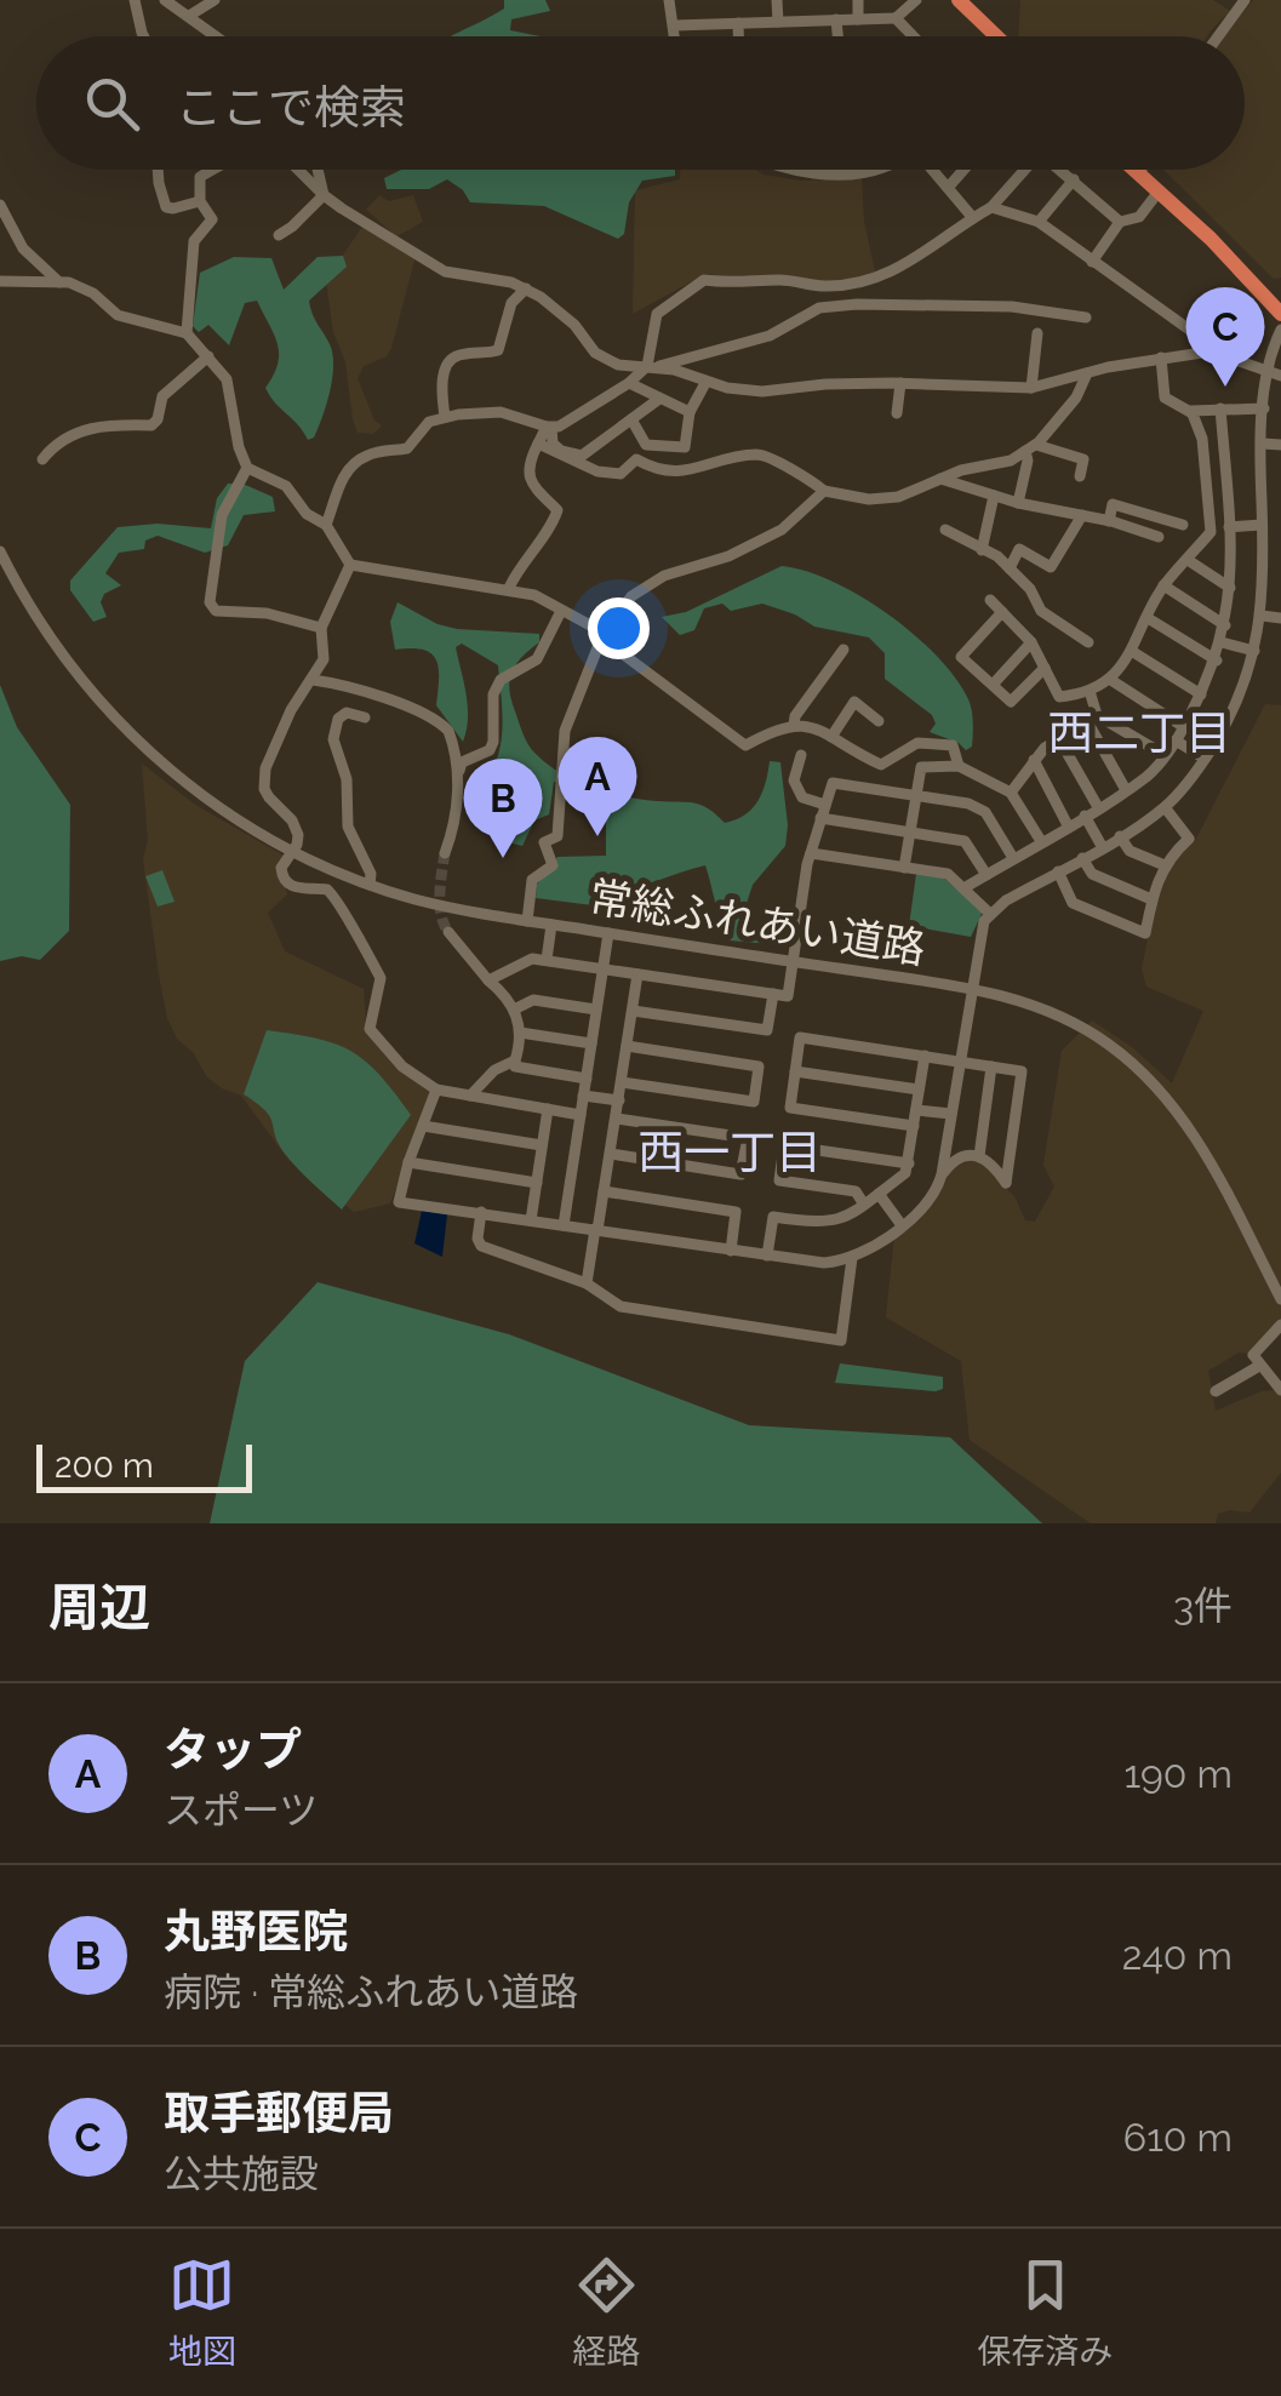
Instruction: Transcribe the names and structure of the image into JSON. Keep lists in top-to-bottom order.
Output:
{
  "streets": {
    "street": ["常総ふれあい道路"]
  },
  "districts": ["西二丁目", "西一丁目"],
  "scale_bar": "200 m",
  "page": {
    "search": "ここで検索",
    "pins": ["C", "A", "B"],
    "scale": "200 m",
    "heading": ["周辺", "3件"],
    "list": [
      {
        "mark": "A",
        "name": "タップ",
        "note": "スポーツ",
        "value": "190 m"
      },
      {
        "mark": "B",
        "name": "丸野医院",
        "note": "病院 · 常総ふれあい道路",
        "value": "240 m"
      },
      {
        "mark": "C",
        "name": "取手郵便局",
        "note": "公共施設",
        "value": "610 m"
      }
    ],
    "nav": ["地図", "経路", "保存済み"]
  }
}
